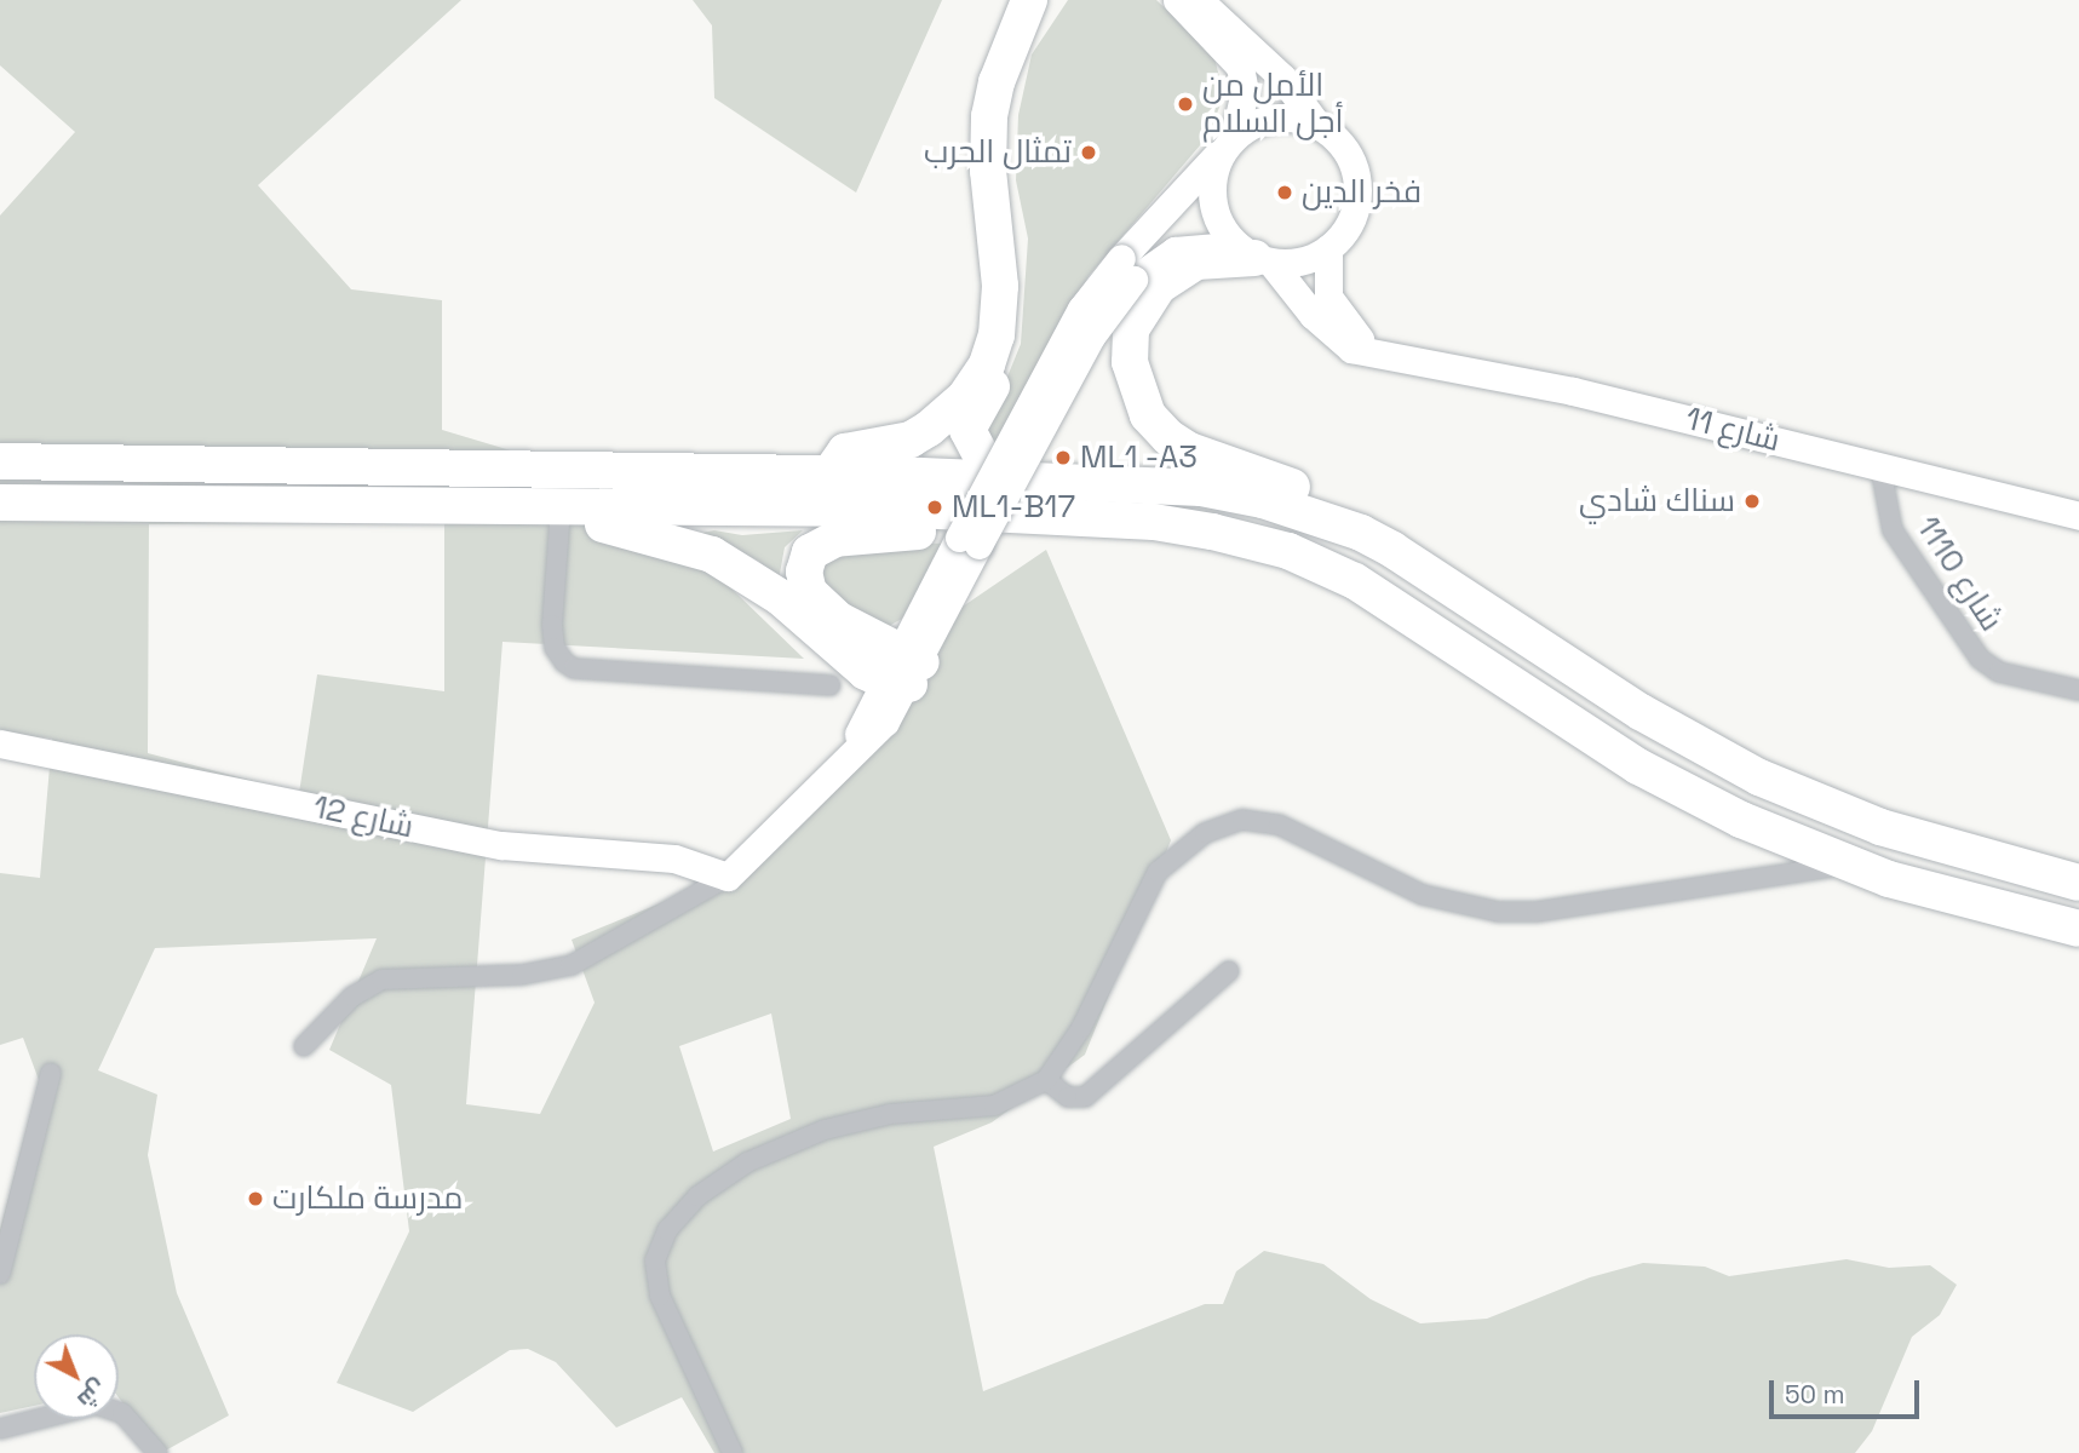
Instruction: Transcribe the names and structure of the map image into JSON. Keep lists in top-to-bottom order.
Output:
{
  "streets": {
    "street": ["شارع 11", "شارع 1110", "شارع 12"]
  },
  "crossings": [
    ["شارع 11", "شارع 1110"]
  ],
  "places": [
    "الأمل من أجل السلام",
    "تمثال الحرب",
    "فخر الدين",
    "ML1 -A3",
    "سناك شادي",
    "ML1-B17",
    "مدرسة ملكارت"
  ],
  "scale_bar": "50 m",
  "north": "bottom right"
}
